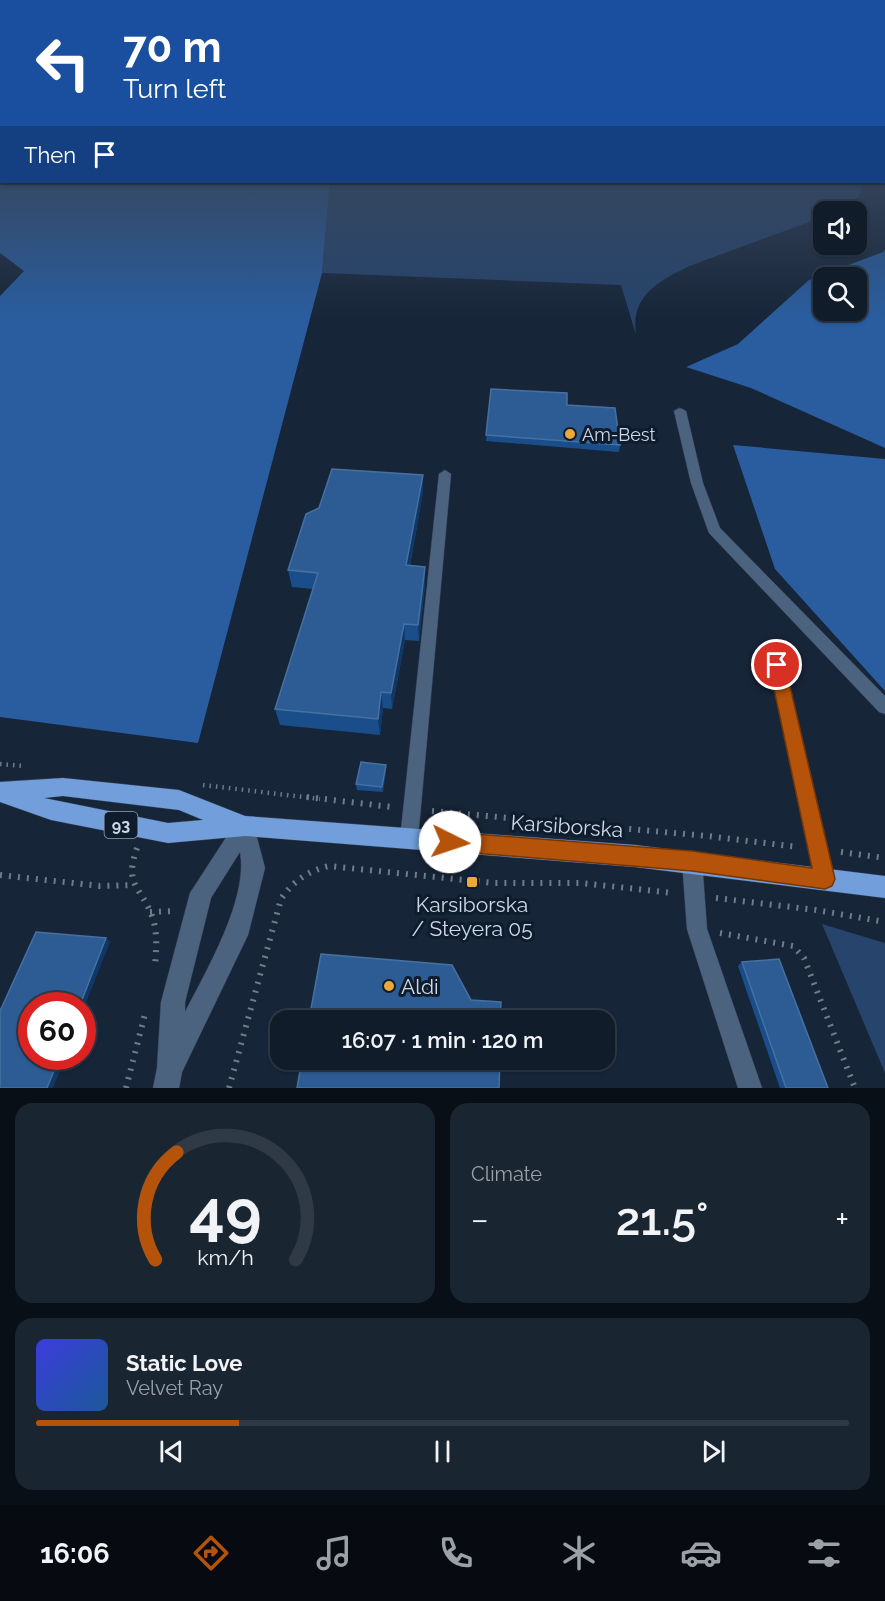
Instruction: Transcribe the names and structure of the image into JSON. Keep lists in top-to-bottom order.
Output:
{
  "streets": {
    "main road": ["93", "Karsiborska"]
  },
  "places": {
    "other": ["Am-Best", "Aldi"],
    "transit": ["Karsiborska / Steyera 05"]
  },
  "page": {
    "turn": ["70 m", "Turn left"],
    "then": "Then",
    "limit": "60",
    "trip": "16:07 · 1 min · 120 m",
    "tile": "Climate",
    "heat": ["−", "21.5°", "+"],
    "song": ["Static Love", "Velvet Ray"],
    "tabs": "16:06",
    "gauge": ["49", "km/h"]
  }
}
